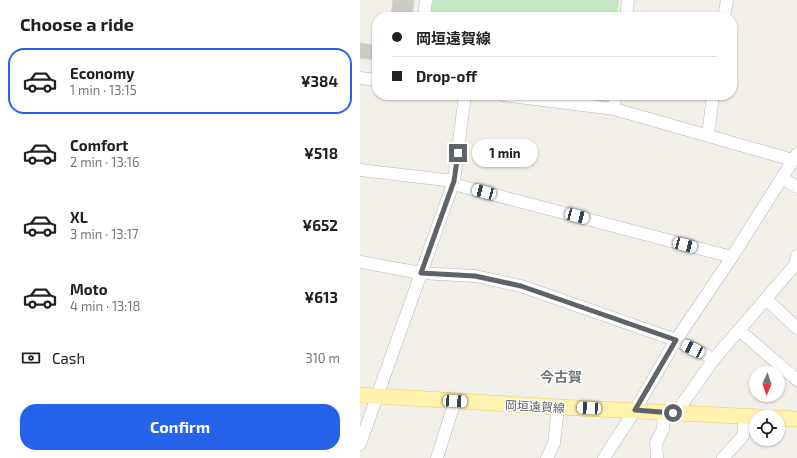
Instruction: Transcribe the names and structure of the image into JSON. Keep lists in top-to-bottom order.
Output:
{
  "streets": {
    "main road": ["岡垣遠賀線"]
  },
  "districts": ["今古賀"],
  "north": "bottom",
  "page": {
    "heading": "Choose a ride",
    "banner": ["岡垣遠賀線", "Drop-off"],
    "list": [
      {
        "name": "Economy",
        "note": "1 min · 13:15",
        "value": "¥384"
      },
      {
        "name": "Comfort",
        "note": "2 min · 13:16",
        "value": "¥518"
      },
      {
        "name": "XL",
        "note": "3 min · 13:17",
        "value": "¥652"
      },
      {
        "name": "Moto",
        "note": "4 min · 13:18",
        "value": "¥613"
      }
    ],
    "bubble": "1 min",
    "pay": ["Cash", "310 m"],
    "buttons": "Confirm"
  }
}
